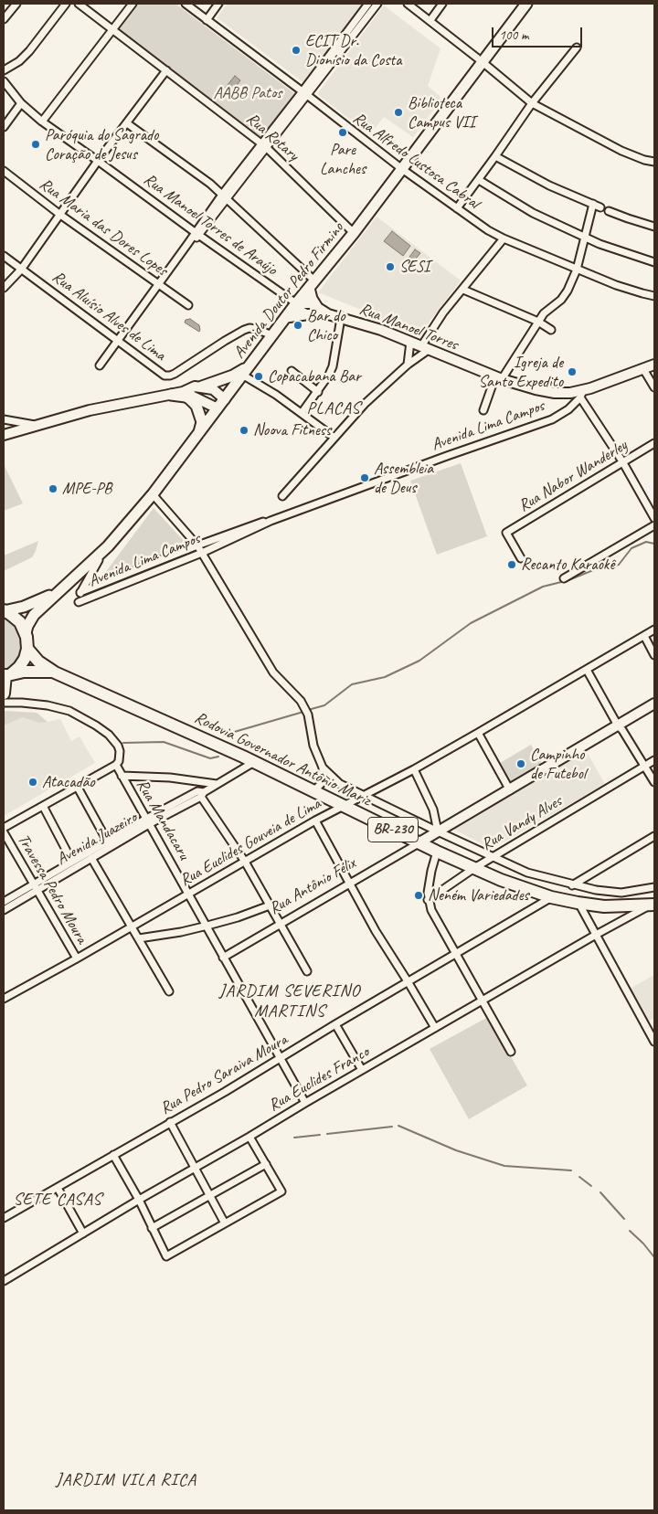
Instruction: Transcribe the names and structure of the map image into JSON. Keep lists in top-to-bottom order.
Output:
{
  "streets": {
    "highway": ["Rodovia Governador Antônio Mariz", "BR-230"],
    "main road": [
      "Avenida Doutor Pedro Firmino",
      "Rua Manoel Torres",
      "Avenida Lima Campos",
      "Rua Antônio Félix"
    ],
    "street": [
      "Rua Rotary",
      "Rua Alfredo Lustosa Cabral",
      "Rua Manoel Torres de Araújo",
      "Rua Maria das Dores Lopes",
      "Rua Aluísio Alves de Lima",
      "Rua Nabor Wanderley",
      "Rua Mandacaru",
      "Rua Vandy Alves",
      "Avenida Juazeiro",
      "Rua Euclides Gouveia de Lima",
      "Travessa Pedro Moura",
      "Rua Pedro Saraiva Moura",
      "Rua Euclides Franco"
    ]
  },
  "crossings": [
    ["Rua Rotary", "Avenida Doutor Pedro Firmino"],
    ["Rua Alfredo Lustosa Cabral", "Avenida Doutor Pedro Firmino"],
    ["Rua Manoel Torres de Araújo", "Avenida Doutor Pedro Firmino"],
    ["Rua Manoel Torres de Araújo", "Rua Manoel Torres"],
    ["Avenida Doutor Pedro Firmino", "Rua Aluísio Alves de Lima"],
    ["Avenida Doutor Pedro Firmino", "Rua Manoel Torres"],
    ["Rua Manoel Torres", "Avenida Lima Campos"],
    ["Rodovia Governador Antônio Mariz", "Rua Vandy Alves"],
    ["Rodovia Governador Antônio Mariz", "Avenida Juazeiro"],
    ["Rodovia Governador Antônio Mariz", "Rua Euclides Gouveia de Lima"],
    ["Rodovia Governador Antônio Mariz", "Rua Antônio Félix"],
    ["Rodovia Governador Antônio Mariz", "Rua Pedro Saraiva Moura"],
    ["Rodovia Governador Antônio Mariz", "Rua Euclides Franco"],
    ["Rua Mandacaru", "Avenida Juazeiro"],
    ["Rua Mandacaru", "Rua Euclides Gouveia de Lima"],
    ["Rua Mandacaru", "Rua Antônio Félix"],
    ["Rua Mandacaru", "Rua Pedro Saraiva Moura"],
    ["Rua Mandacaru", "Rua Euclides Franco"],
    ["Avenida Juazeiro", "Travessa Pedro Moura"],
    ["Rua Euclides Gouveia de Lima", "Travessa Pedro Moura"]
  ],
  "districts": [
    "PLACAS",
    "JARDIM SEVERINO MARTINS",
    "SETE CASAS",
    "JARDIM VILA RICA"
  ],
  "parks": ["AABB Patos"],
  "places": [
    "ECIT Dr. Dionísio da Costa",
    "Biblioteca Campus VII",
    "Pare Lanches",
    "Paróquia do Sagrado Coração de Jesus",
    "SESI",
    "Bar do Chico",
    "Igreja de Santo Expedito",
    "Copacabana Bar",
    "Noova Fitness",
    "Assembleia de Deus",
    "MPE-PB",
    "Recanto Karaokê",
    "Campinho de Futebol",
    "Atacadão",
    "Neném Variedades"
  ],
  "scale_bar": "100 m"
}
